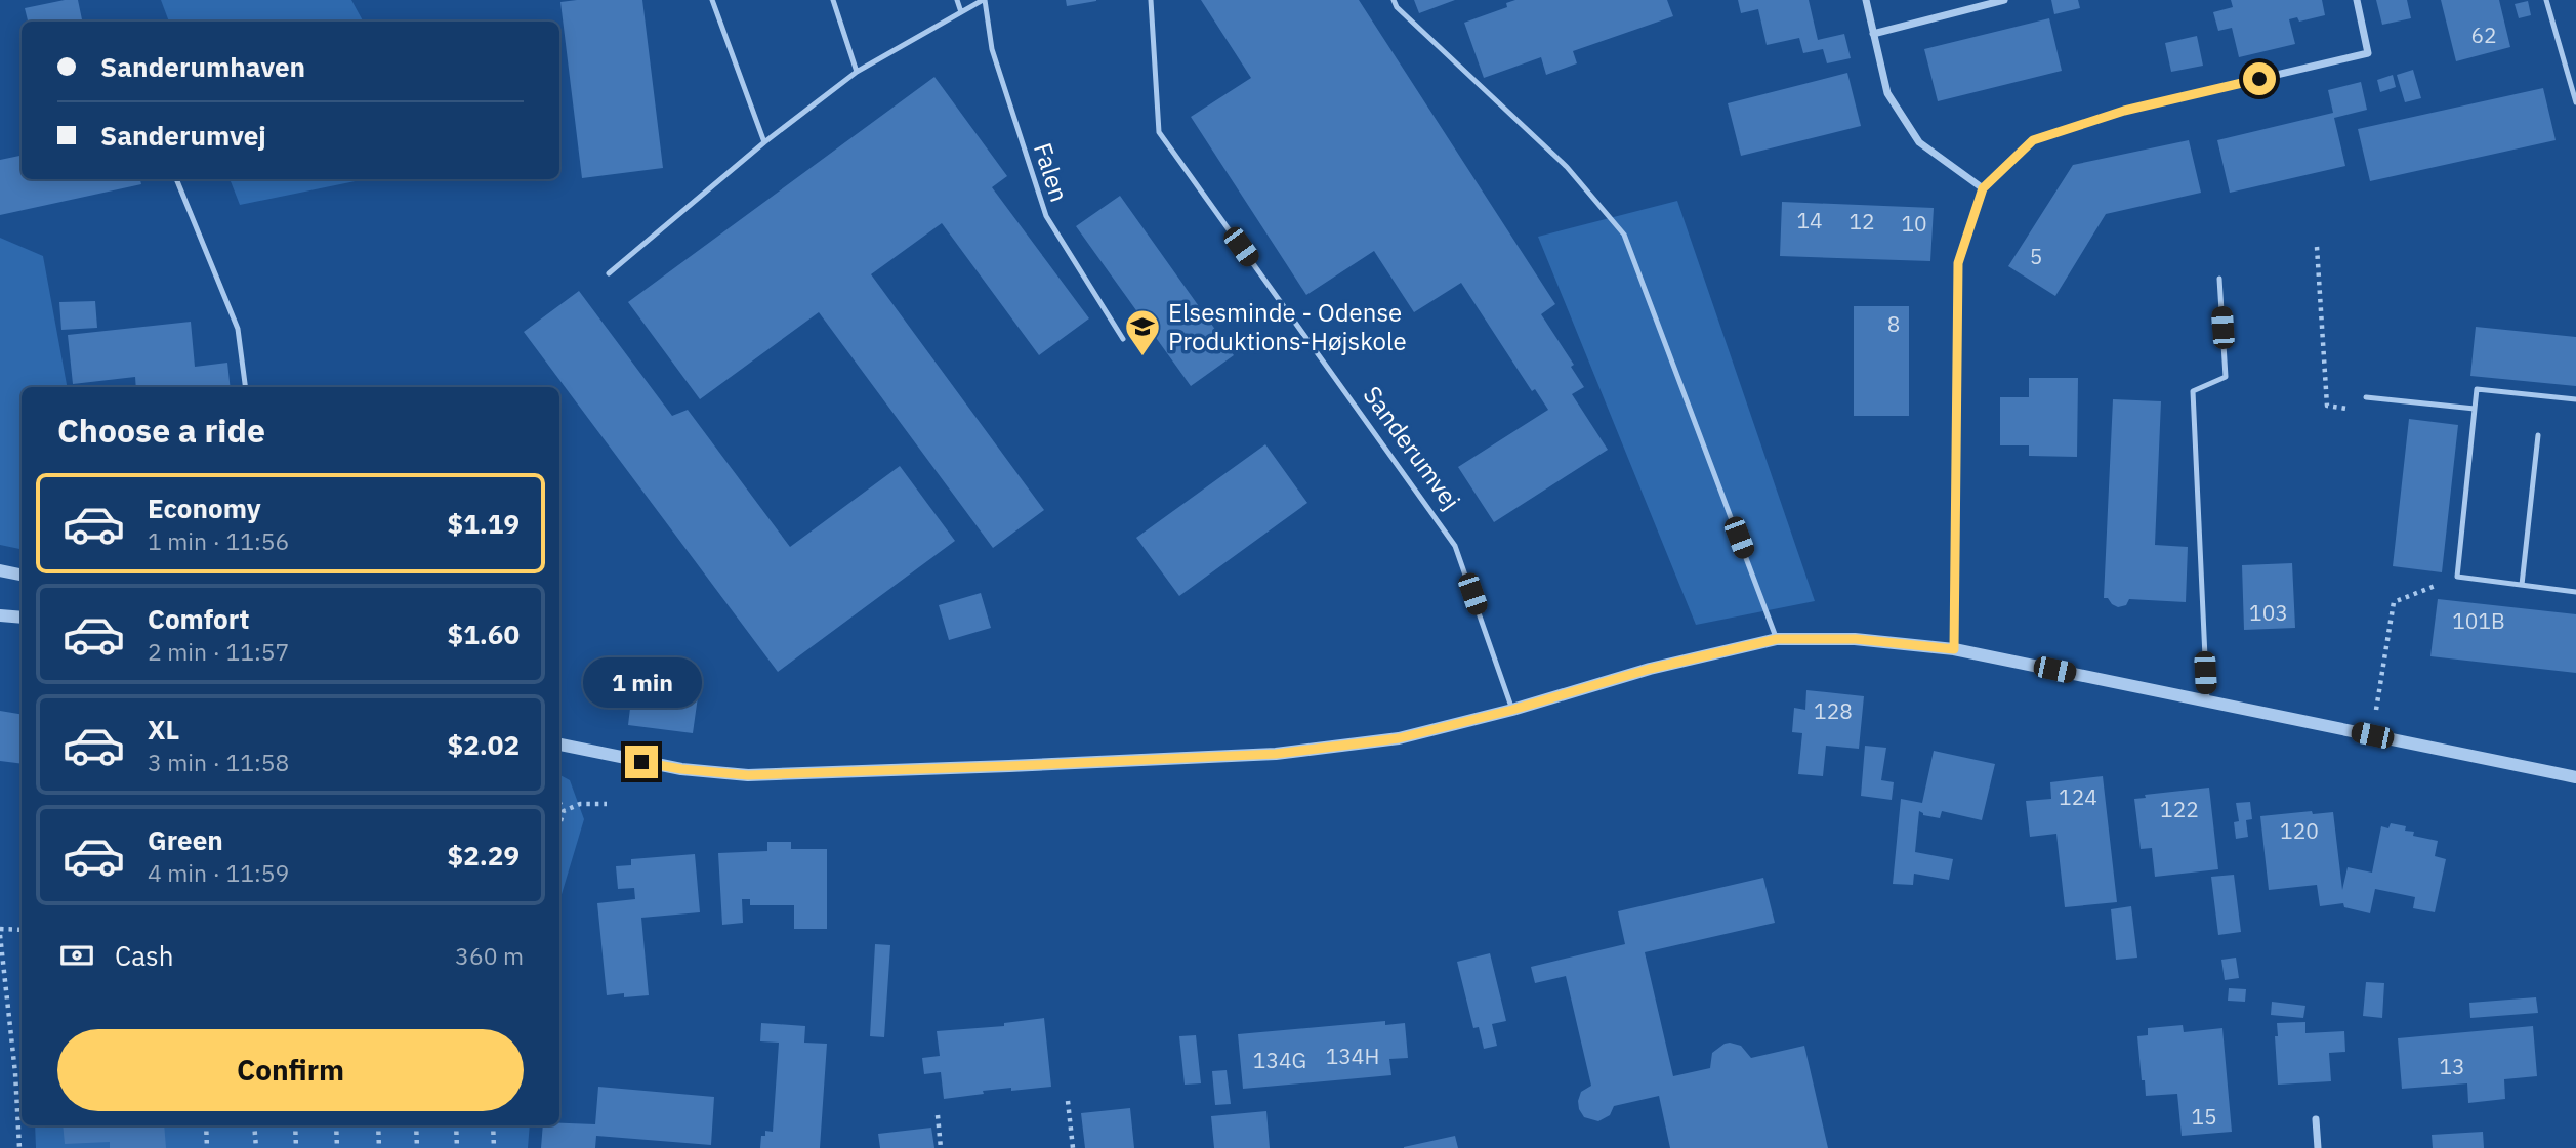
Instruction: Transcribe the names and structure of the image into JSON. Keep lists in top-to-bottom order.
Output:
{
  "streets": {
    "lane": ["Falen", "Sanderumvej"]
  },
  "places": {
    "school or university": ["Elsesminde - Odense Produktions-Højskole"]
  },
  "house_numbers": [
    "62",
    "14",
    "12",
    "10",
    "5",
    "8",
    "103",
    "101B",
    "128",
    "124",
    "122",
    "120",
    "134H",
    "134G",
    "13",
    "15"
  ],
  "page": {
    "banner": ["Sanderumhaven", "Sanderumvej"],
    "heading": "Choose a ride",
    "list": [
      {
        "name": "Economy",
        "note": "1 min · 11:56",
        "value": "$1.19"
      },
      {
        "name": "Comfort",
        "note": "2 min · 11:57",
        "value": "$1.60"
      },
      {
        "name": "XL",
        "note": "3 min · 11:58",
        "value": "$2.02"
      },
      {
        "name": "Green",
        "note": "4 min · 11:59",
        "value": "$2.29"
      }
    ],
    "bubble": "1 min",
    "pay": ["Cash", "360 m"],
    "buttons": "Confirm"
  }
}
